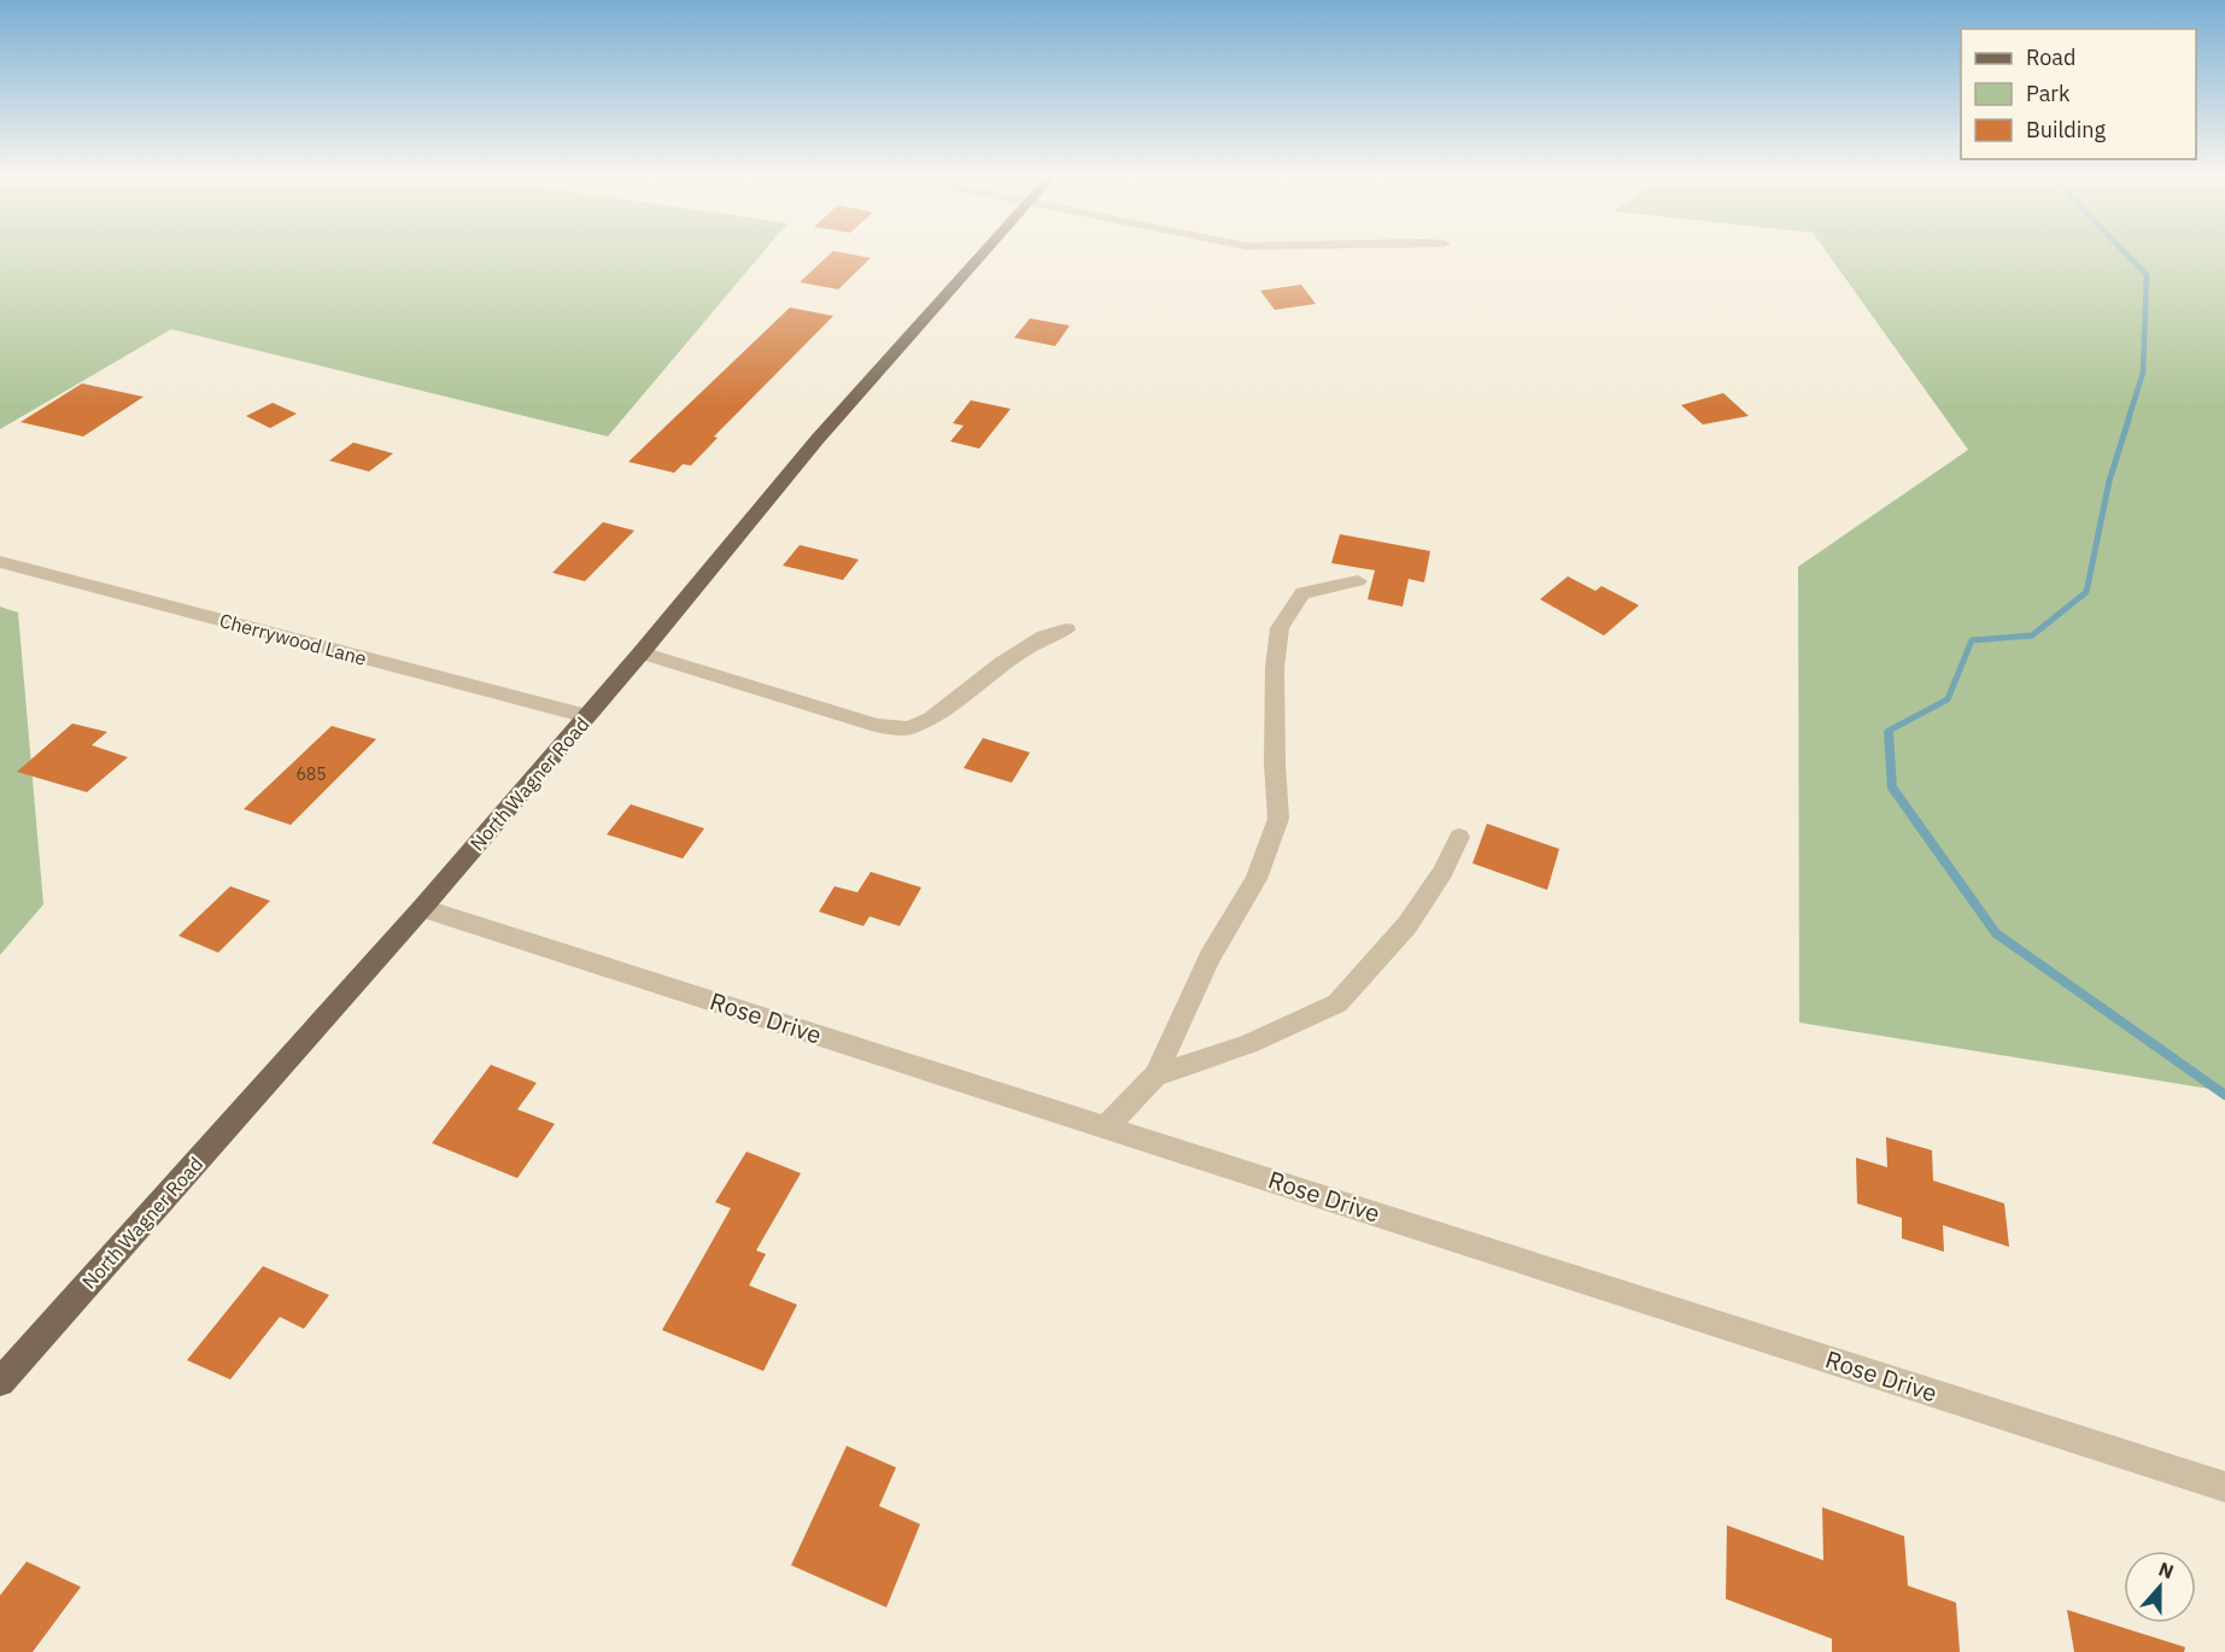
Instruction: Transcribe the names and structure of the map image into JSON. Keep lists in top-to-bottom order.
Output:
{
  "streets": {
    "main road": ["North Wagner Road"],
    "street": ["Cherrywood Lane", "Rose Drive"]
  },
  "crossings": [
    ["Cherrywood Lane", "North Wagner Road"],
    ["North Wagner Road", "Rose Drive"]
  ],
  "house_numbers": ["685"],
  "legend": ["Road", "Park", "Building"],
  "north": "top"
}
